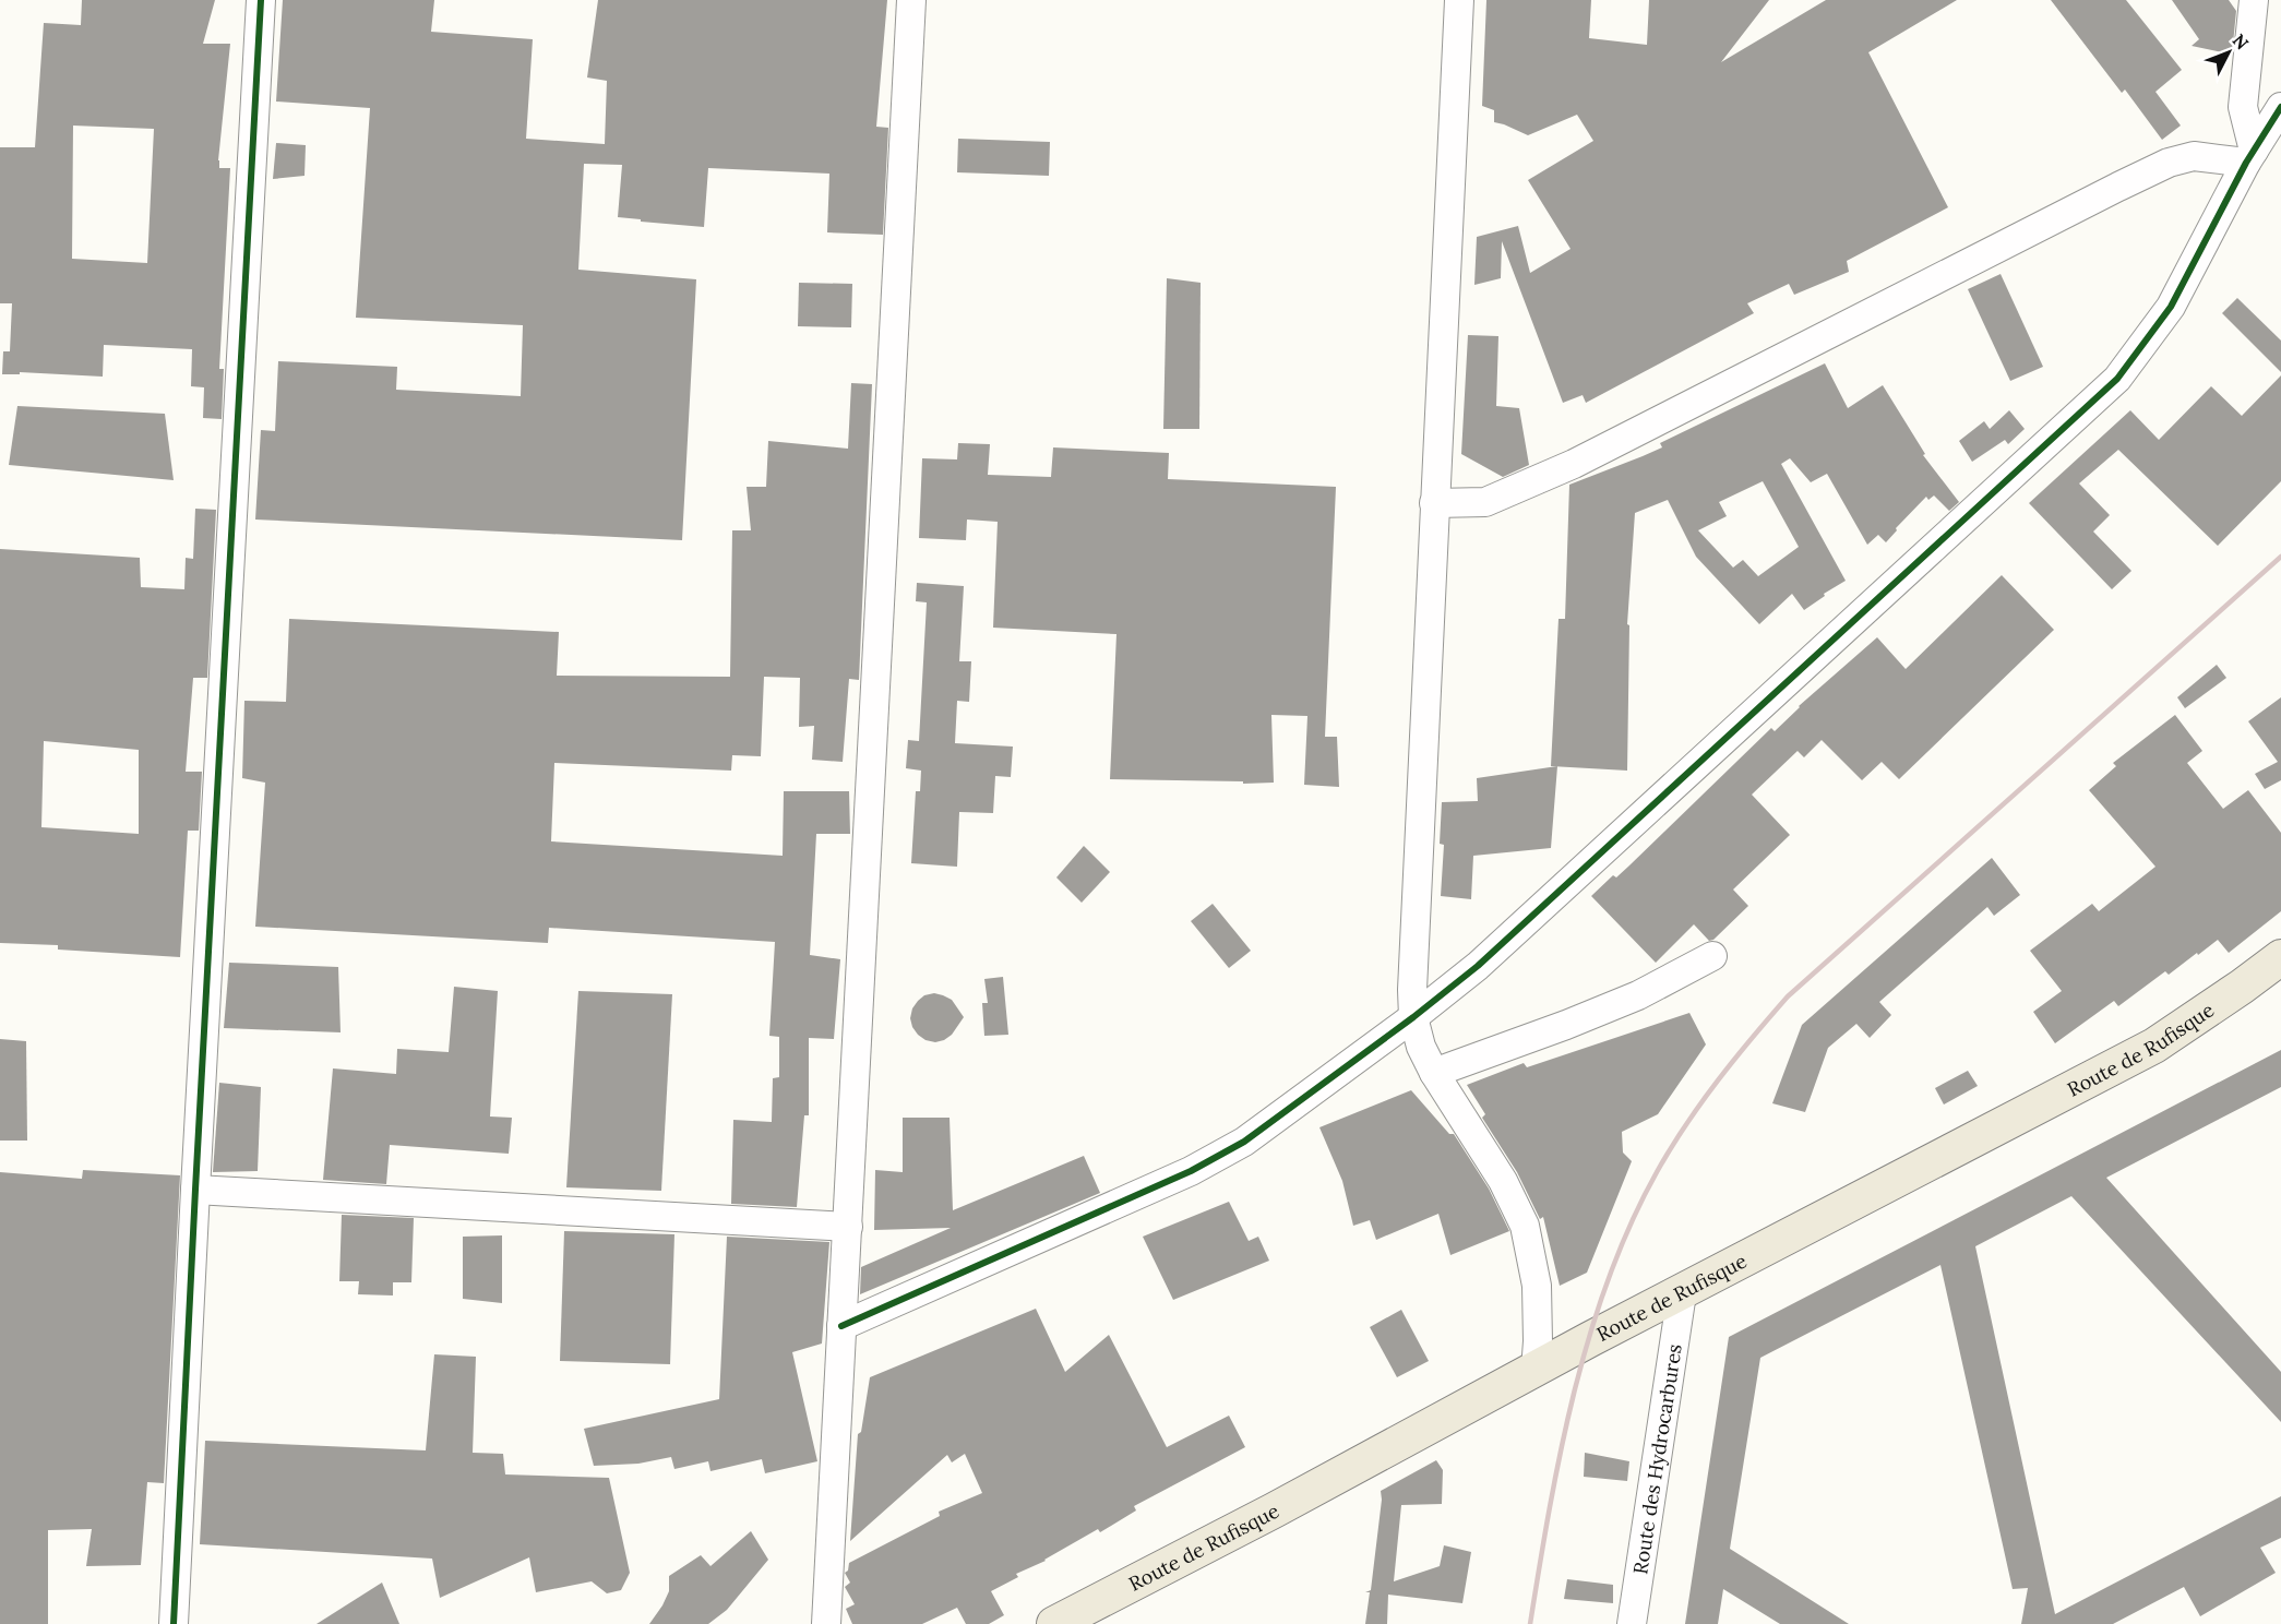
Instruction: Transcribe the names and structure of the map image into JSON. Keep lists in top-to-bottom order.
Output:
{
  "streets": {
    "main road": ["Route de Rufisque"],
    "street": ["Route des Hydrocarbures"]
  },
  "crossings": [
    ["Route de Rufisque", "Route des Hydrocarbures"]
  ],
  "north": "top right"
}
